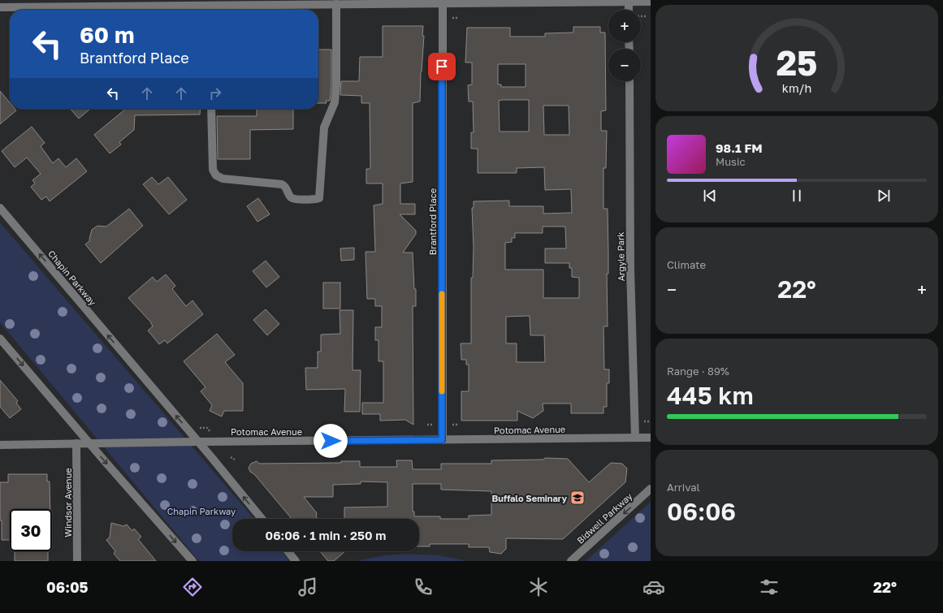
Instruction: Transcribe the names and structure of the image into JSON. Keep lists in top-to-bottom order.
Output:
{
  "streets": {
    "street": [
      "Brantford Place",
      "Argyle Park",
      "Chapin Parkway",
      "Potomac Avenue",
      "Windsor Avenue",
      "Bidwell Parkway"
    ]
  },
  "crossings": [
    ["Brantford Place", "Potomac Avenue"],
    ["Argyle Park", "Potomac Avenue"],
    ["Chapin Parkway", "Potomac Avenue"],
    ["Potomac Avenue", "Windsor Avenue"]
  ],
  "one_way": ["Chapin Parkway", "Bidwell Parkway"],
  "parks": ["Chapin Parkway"],
  "places": {
    "school or university": ["Buffalo Seminary"]
  },
  "page": {
    "map_buttons": ["+", "−"],
    "turn": ["60 m", "Brantford Place"],
    "song": ["98.1 FM", "Music"],
    "tile": [
      "Climate",
      ["Range · 89%", "445 km"],
      ["Arrival", "06:06"]
    ],
    "heat": ["−", "22°", "+"],
    "limit": "30",
    "trip": "06:06 · 1 min · 250 m",
    "tabs": ["06:05", "22°"],
    "gauge": ["25", "km/h"]
  }
}
